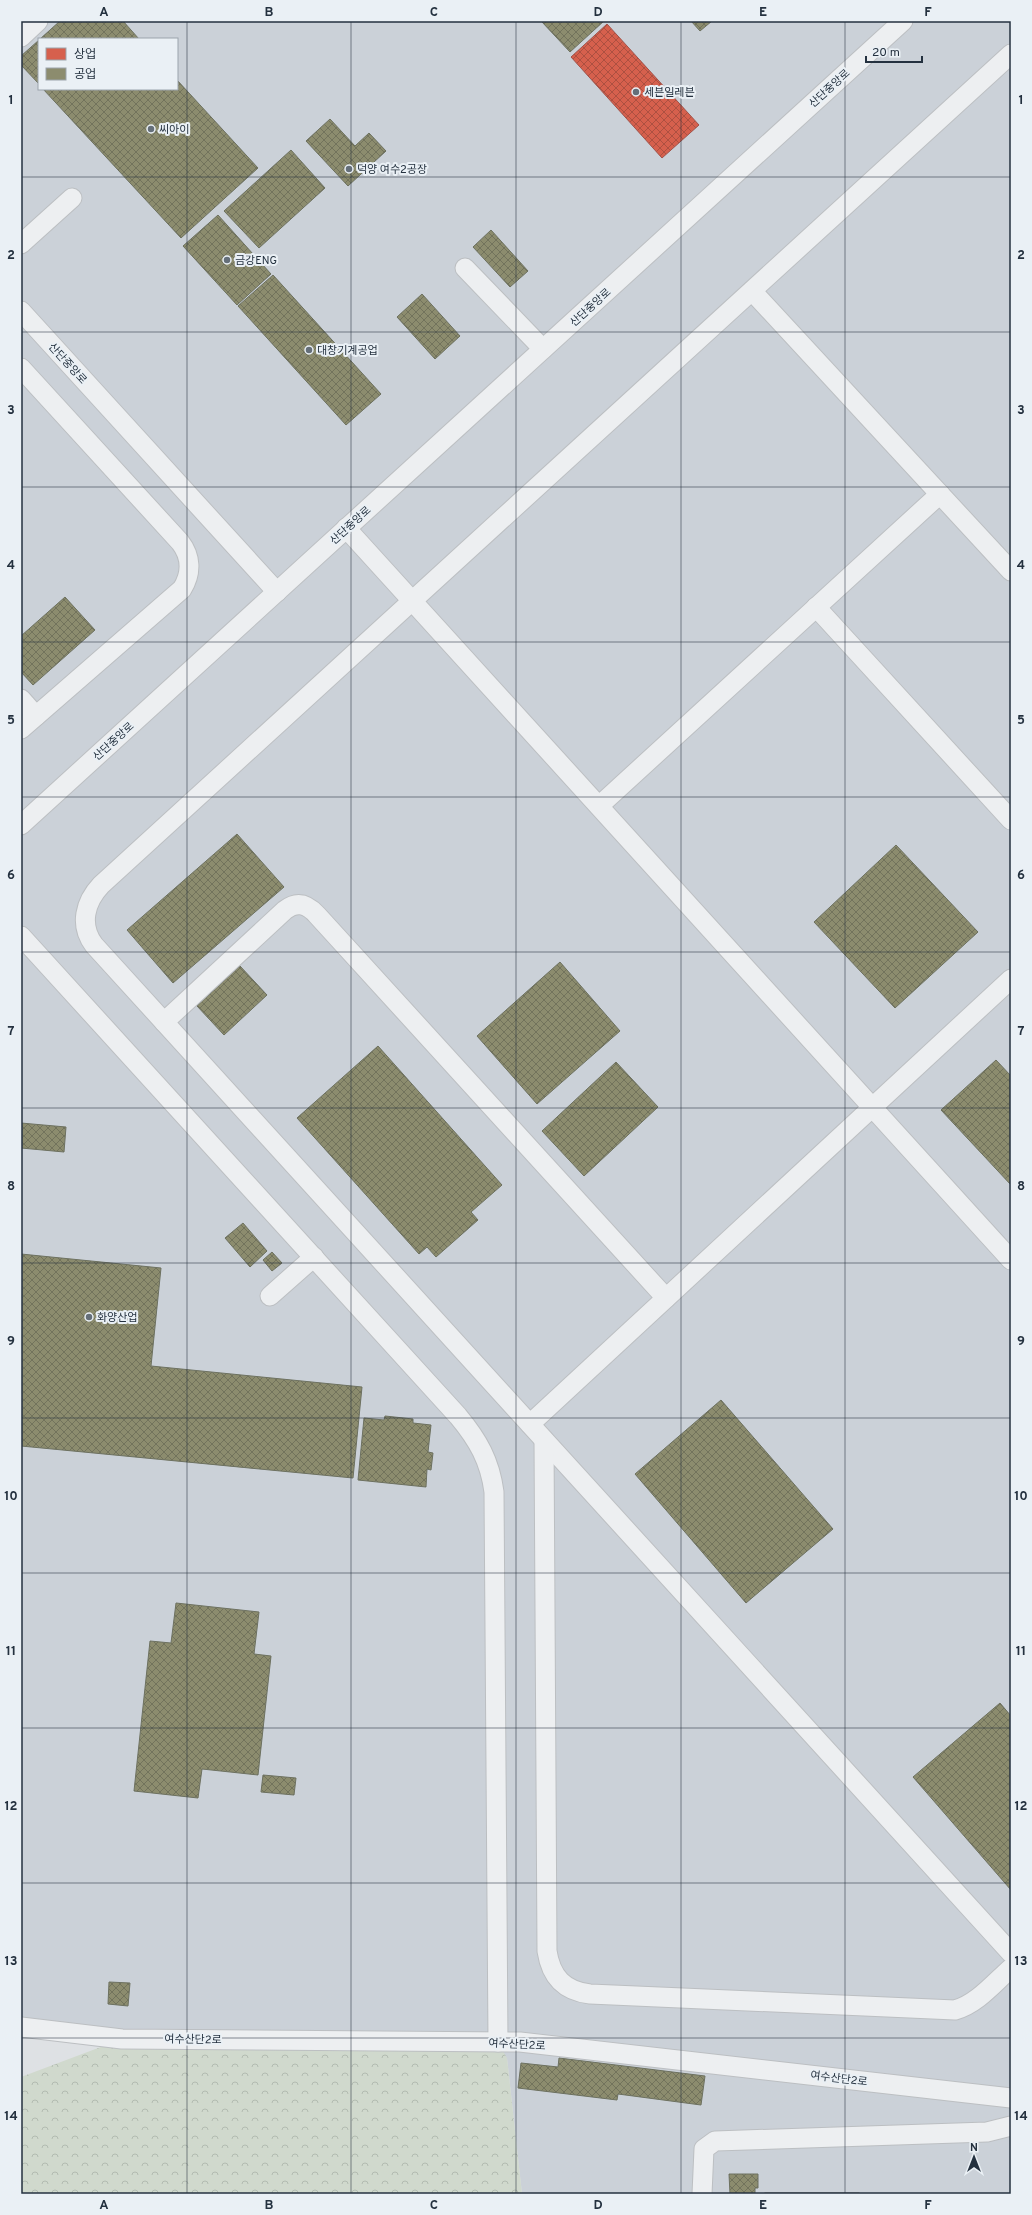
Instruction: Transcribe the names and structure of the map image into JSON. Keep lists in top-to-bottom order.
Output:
{
  "streets": {
    "street": ["산단중앙로", "여수산단2로"]
  },
  "places": [
    "세븐일레븐",
    "씨아이",
    "덕양 여수2공장",
    "금강ENG",
    "대창기계공업",
    "화양산업"
  ],
  "legend": ["상업", "공업"],
  "scale_bar": "20 m",
  "north": "top",
  "grid": {
    "columns": [
      "A",
      "B",
      "C",
      "D",
      "E",
      "F"
    ],
    "rows": [
      "1",
      "2",
      "3",
      "4",
      "5",
      "6",
      "7",
      "8",
      "9",
      "10",
      "11",
      "12",
      "13",
      "14"
    ]
  }
}
